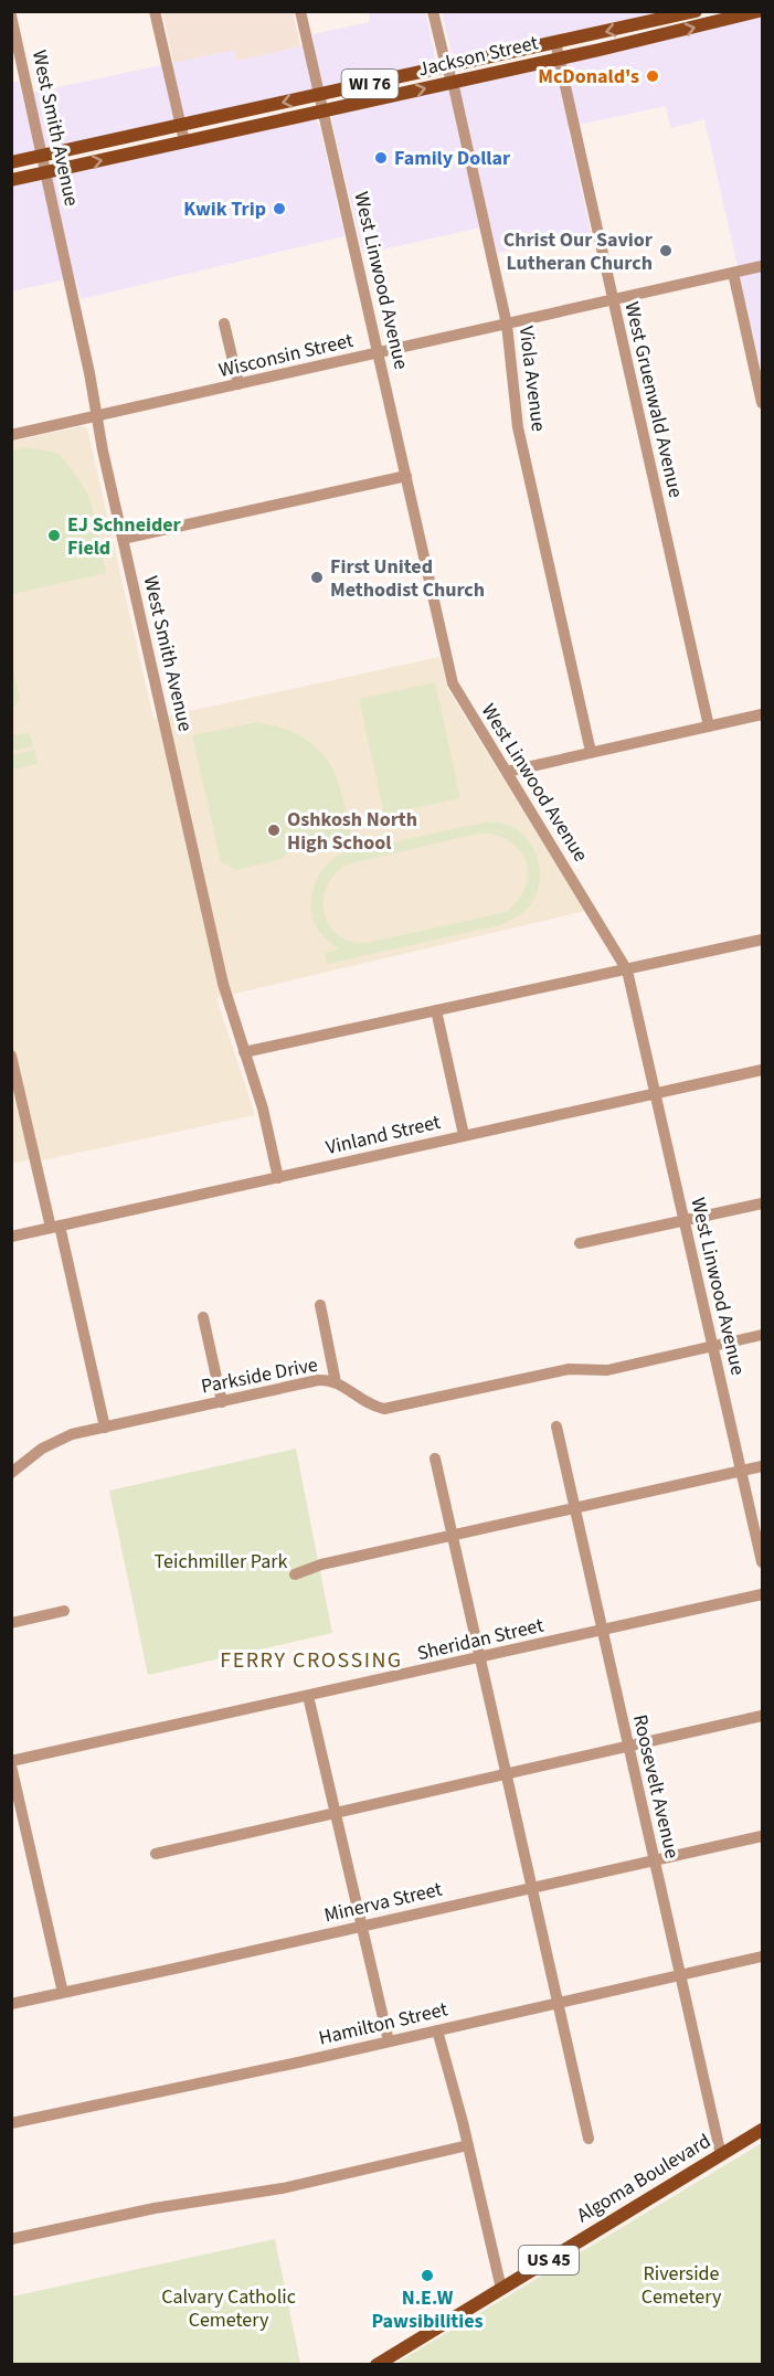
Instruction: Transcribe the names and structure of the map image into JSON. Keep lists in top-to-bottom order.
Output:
{
  "streets": {
    "main road": [
      "Jackson Street",
      "WI 76",
      "Algoma Boulevard",
      "US 45"
    ],
    "street": [
      "West Smith Avenue",
      "West Linwood Avenue",
      "Wisconsin Street",
      "Viola Avenue",
      "West Gruenwald Avenue",
      "Vinland Street",
      "Parkside Drive",
      "Sheridan Street",
      "Roosevelt Avenue",
      "Minerva Street",
      "Hamilton Street"
    ]
  },
  "crossings": [
    ["Jackson Street", "West Smith Avenue"],
    ["Jackson Street", "West Linwood Avenue"],
    ["Jackson Street", "Viola Avenue"],
    ["Jackson Street", "West Gruenwald Avenue"],
    ["West Smith Avenue", "Wisconsin Street"],
    ["West Smith Avenue", "Vinland Street"],
    ["West Linwood Avenue", "Wisconsin Street"],
    ["West Linwood Avenue", "Vinland Street"],
    ["West Linwood Avenue", "Parkside Drive"],
    ["Wisconsin Street", "Viola Avenue"],
    ["Wisconsin Street", "West Gruenwald Avenue"],
    ["Sheridan Street", "Roosevelt Avenue"],
    ["Roosevelt Avenue", "Minerva Street"],
    ["Roosevelt Avenue", "Hamilton Street"],
    ["Roosevelt Avenue", "Algoma Boulevard"]
  ],
  "districts": ["FERRY CROSSING"],
  "parks": ["Teichmiller Park", "Riverside Cemetery", "Calvary Catholic Cemetery"],
  "places": [
    "McDonald's",
    "Family Dollar",
    "Kwik Trip",
    "Christ Our Savior Lutheran Church",
    "EJ Schneider Field",
    "First United Methodist Church",
    "Oshkosh North High School",
    "N.E.W Pawsibilities"
  ]
}
